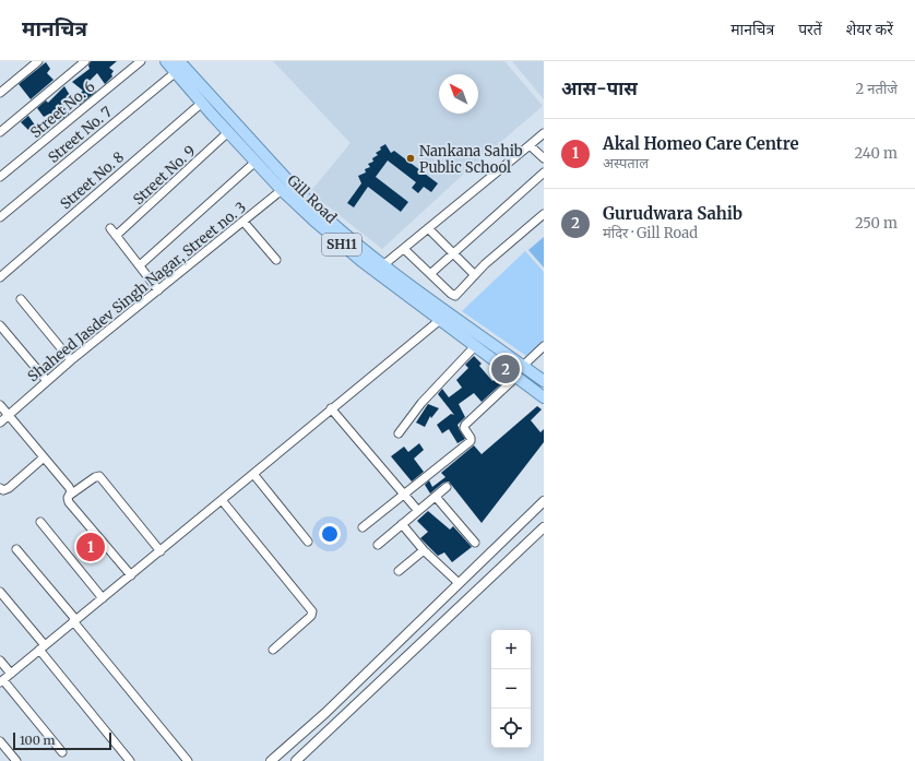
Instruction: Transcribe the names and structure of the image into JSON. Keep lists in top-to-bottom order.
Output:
{
  "streets": {
    "main road": ["Gill Road", "SH11"],
    "street": [
      "Street No. 6",
      "Street No. 7",
      "Street No. 9",
      "Street No. 8",
      "Shaheed Jasdev Singh Nagar, Street no. 3"
    ]
  },
  "crossings": [
    ["Street No. 7", "Gill Road"],
    ["Street No. 9", "Gill Road"],
    ["Street No. 8", "Gill Road"],
    ["Gill Road", "Shaheed Jasdev Singh Nagar, Street no. 3"]
  ],
  "places": ["Nankana Sahib Public School"],
  "scale_bar": "100 m",
  "north": "top left",
  "page": {
    "header": "मानचित्र",
    "nav": ["मानचित्र", "परतें", "शेयर करें"],
    "heading": ["आस-पास", "2 नतीजे"],
    "list": [
      {
        "mark": "1",
        "name": "Akal Homeo Care Centre",
        "note": "अस्पताल",
        "value": "240 m"
      },
      {
        "mark": "2",
        "name": "Gurudwara Sahib",
        "note": "मंदिर · Gill Road",
        "value": "250 m"
      }
    ],
    "pins": ["2", "1"],
    "map_buttons": ["+", "−"],
    "scale": "100 m"
  }
}
